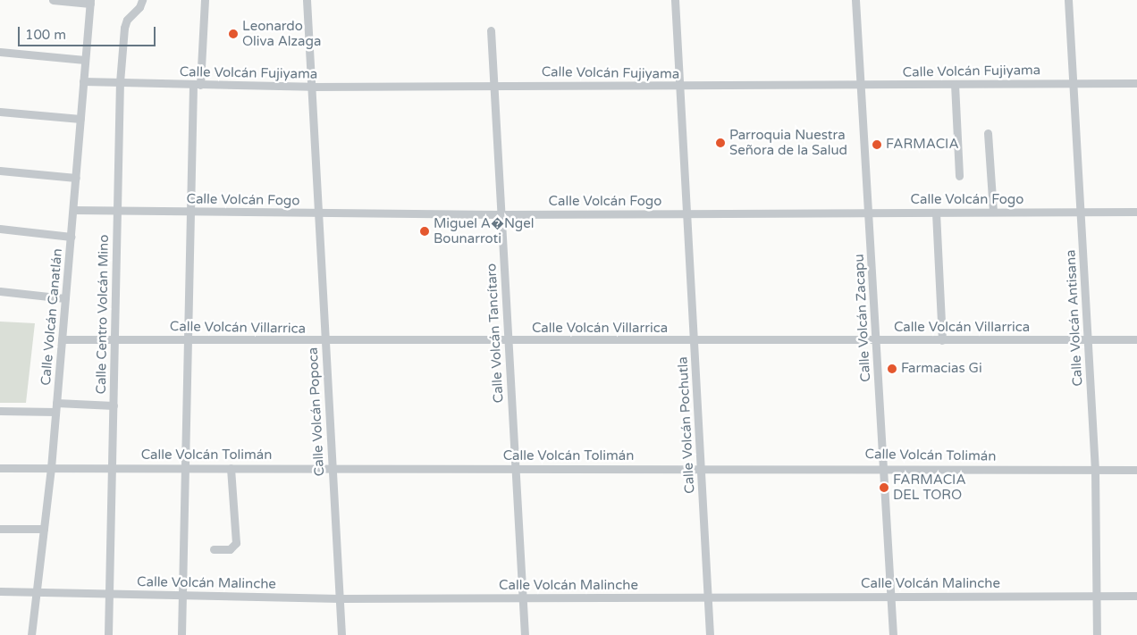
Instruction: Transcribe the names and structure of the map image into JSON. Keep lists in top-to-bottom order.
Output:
{
  "streets": {
    "street": [
      "Calle Volcán Fujiyama",
      "Calle Volcán Fogo",
      "Calle Centro Volcán Mino",
      "Calle Volcán Canatlán",
      "Calle Volcán Zacapu",
      "Calle Volcán Antisana",
      "Calle Volcán Villarrica",
      "Calle Volcán Tancítaro",
      "Calle Volcán Popoca",
      "Calle Volcán Pochutla",
      "Calle Volcán Tolimán",
      "Calle Volcán Malinche"
    ]
  },
  "crossings": [
    ["Calle Volcán Fujiyama", "Calle Centro Volcán Mino"],
    ["Calle Volcán Fujiyama", "Calle Volcán Canatlán"],
    ["Calle Volcán Fujiyama", "Calle Volcán Zacapu"],
    ["Calle Volcán Fujiyama", "Calle Volcán Antisana"],
    ["Calle Volcán Fujiyama", "Calle Volcán Tancítaro"],
    ["Calle Volcán Fujiyama", "Calle Volcán Popoca"],
    ["Calle Volcán Fujiyama", "Calle Volcán Pochutla"],
    ["Calle Volcán Fogo", "Calle Centro Volcán Mino"],
    ["Calle Volcán Fogo", "Calle Volcán Canatlán"],
    ["Calle Volcán Fogo", "Calle Volcán Zacapu"],
    ["Calle Volcán Fogo", "Calle Volcán Antisana"],
    ["Calle Volcán Fogo", "Calle Volcán Tancítaro"],
    ["Calle Volcán Fogo", "Calle Volcán Popoca"],
    ["Calle Volcán Fogo", "Calle Volcán Pochutla"],
    ["Calle Centro Volcán Mino", "Calle Volcán Villarrica"],
    ["Calle Centro Volcán Mino", "Calle Volcán Tolimán"],
    ["Calle Centro Volcán Mino", "Calle Volcán Malinche"],
    ["Calle Volcán Canatlán", "Calle Volcán Villarrica"],
    ["Calle Volcán Canatlán", "Calle Volcán Tolimán"],
    ["Calle Volcán Canatlán", "Calle Volcán Malinche"],
    ["Calle Volcán Zacapu", "Calle Volcán Villarrica"],
    ["Calle Volcán Zacapu", "Calle Volcán Tolimán"],
    ["Calle Volcán Zacapu", "Calle Volcán Malinche"],
    ["Calle Volcán Antisana", "Calle Volcán Villarrica"],
    ["Calle Volcán Antisana", "Calle Volcán Tolimán"],
    ["Calle Volcán Antisana", "Calle Volcán Malinche"],
    ["Calle Volcán Villarrica", "Calle Volcán Tancítaro"],
    ["Calle Volcán Villarrica", "Calle Volcán Popoca"],
    ["Calle Volcán Villarrica", "Calle Volcán Pochutla"],
    ["Calle Volcán Tancítaro", "Calle Volcán Tolimán"],
    ["Calle Volcán Tancítaro", "Calle Volcán Malinche"],
    ["Calle Volcán Popoca", "Calle Volcán Tolimán"],
    ["Calle Volcán Popoca", "Calle Volcán Malinche"],
    ["Calle Volcán Pochutla", "Calle Volcán Tolimán"],
    ["Calle Volcán Pochutla", "Calle Volcán Malinche"]
  ],
  "places": [
    "Leonardo Oliva Alzaga",
    "Parroquia Nuestra Señora de la Salud",
    "FARMACIA",
    "Miguel A�Ngel Bounarroti",
    "Farmacias Gi",
    "FARMACIA DEL TORO"
  ],
  "scale_bar": "100 m"
}
